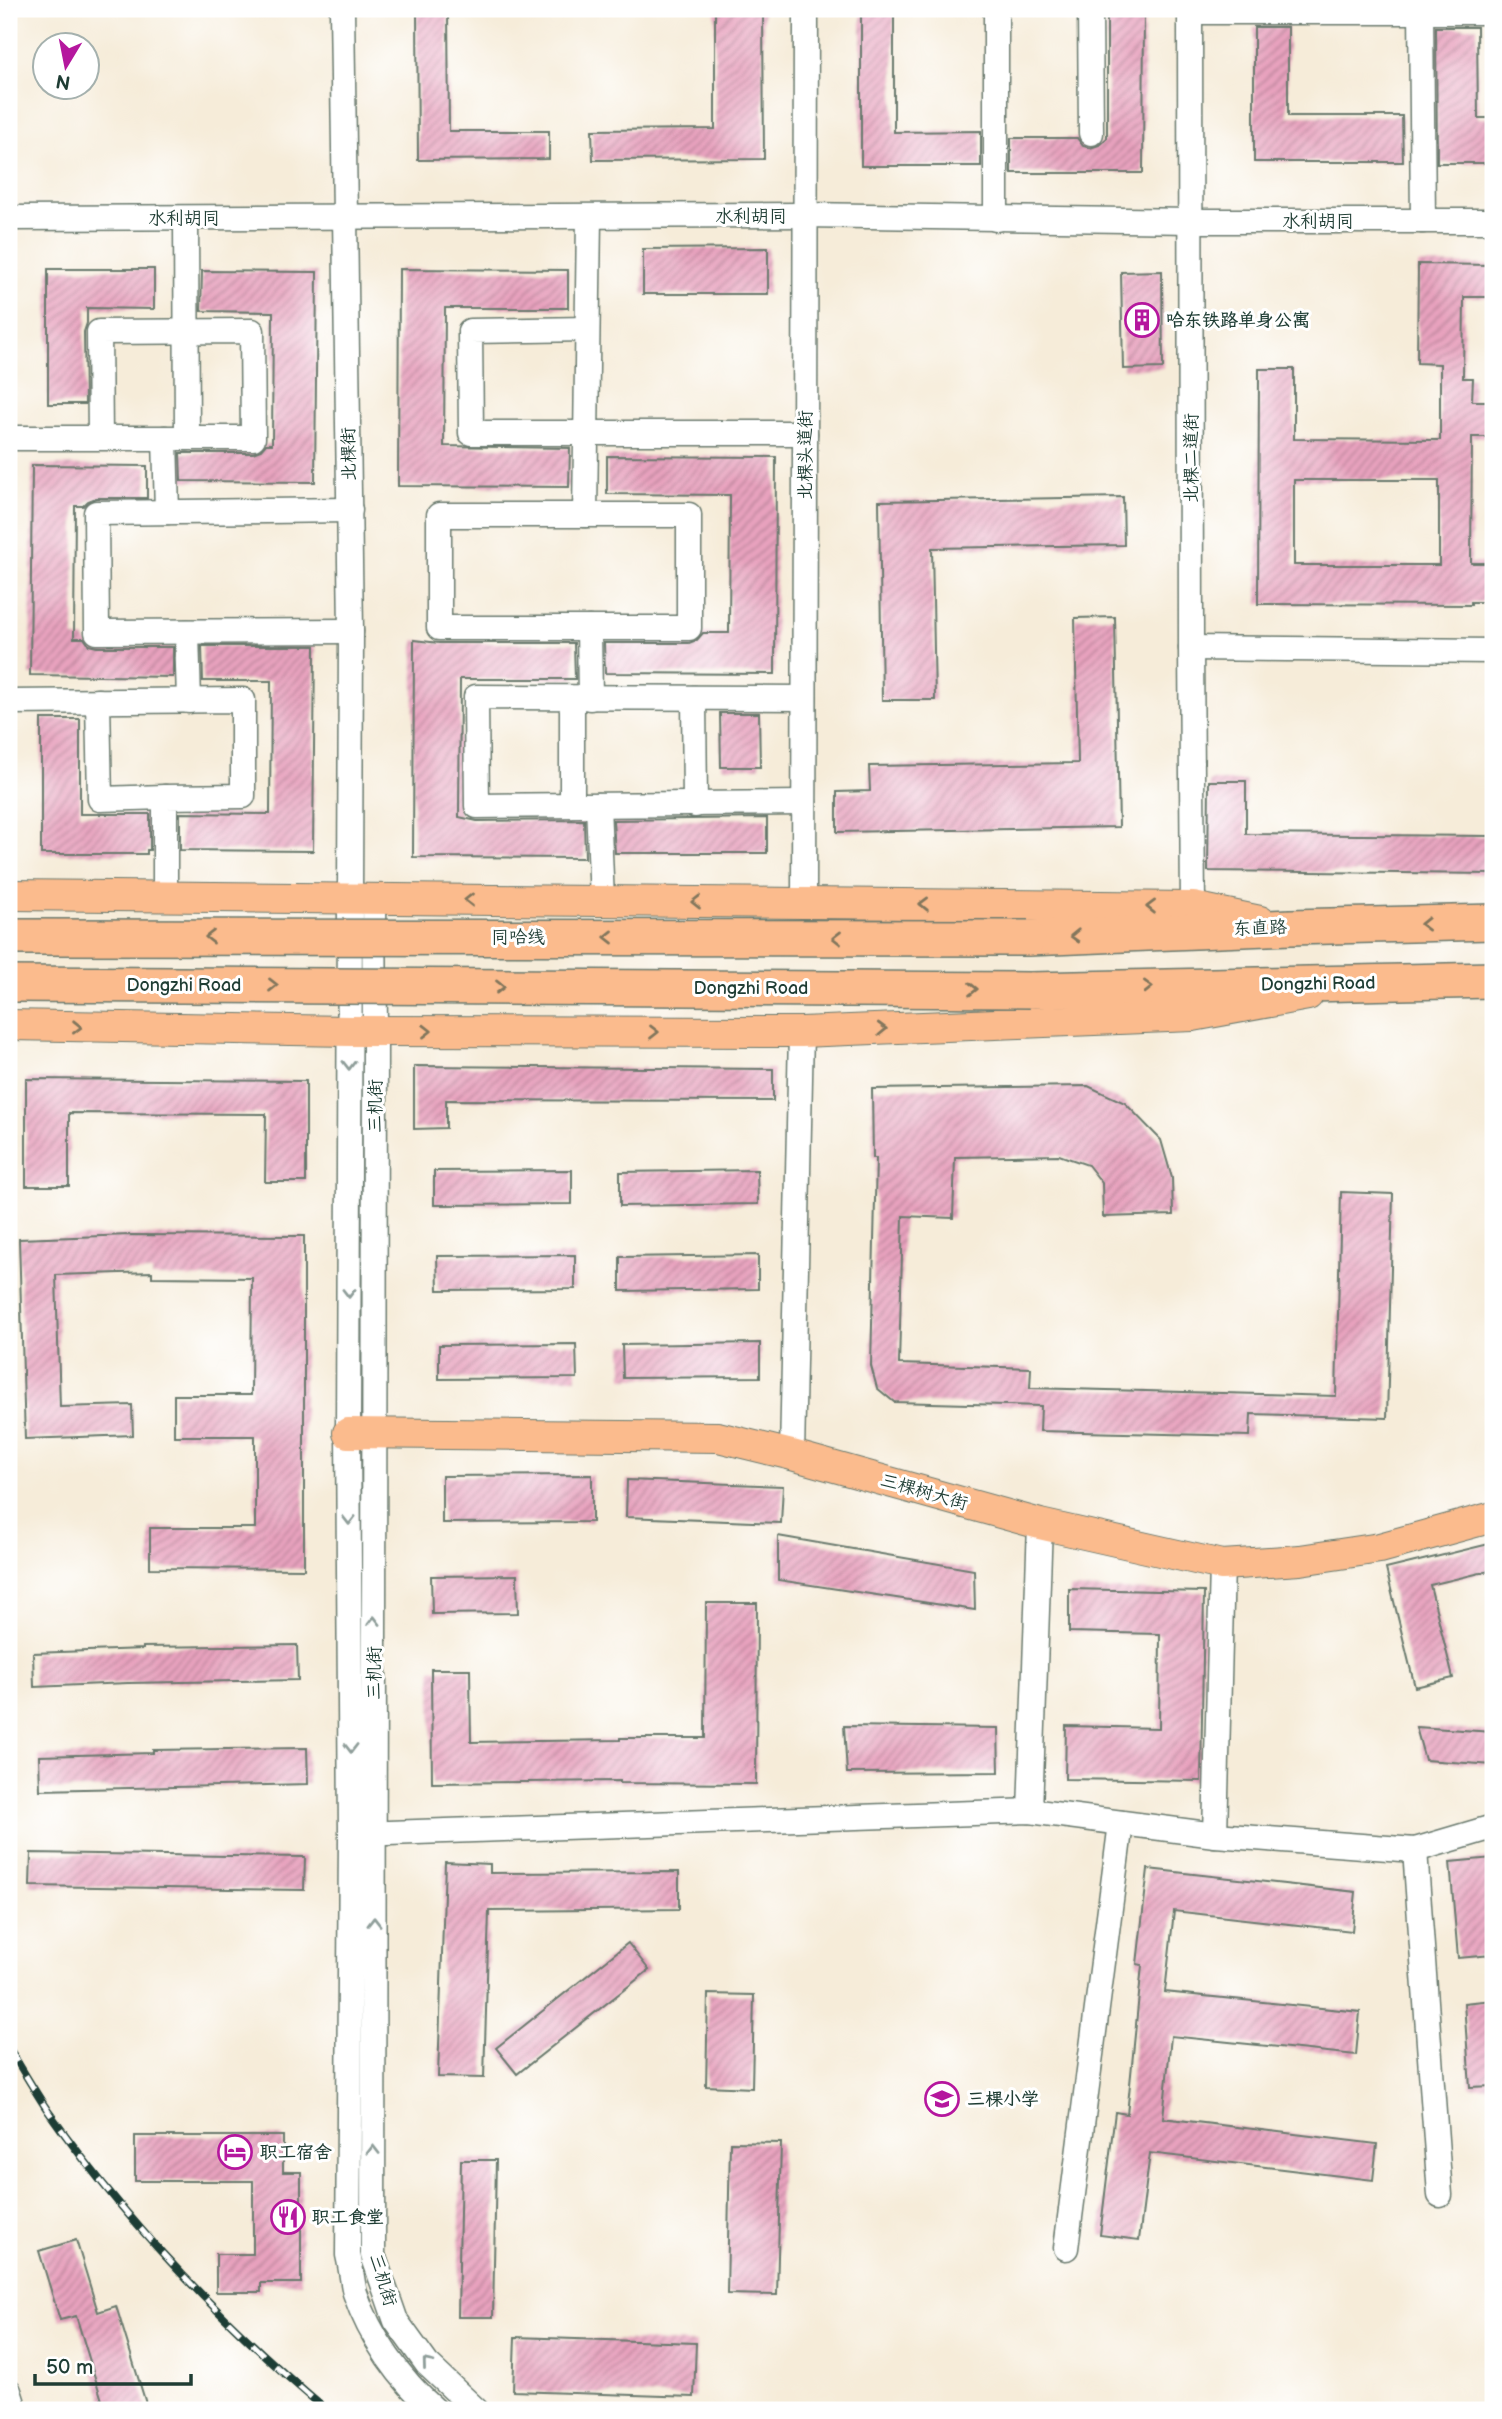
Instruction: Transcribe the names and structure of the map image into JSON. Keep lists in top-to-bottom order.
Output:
{
  "streets": {
    "highway": ["东直路", "同哈线", "Dongzhi Road"],
    "main road": ["三棵树大街"],
    "street": [
      "水利胡同",
      "北棵街",
      "北棵头道街",
      "北棵二道街",
      "三机街"
    ]
  },
  "crossings": [
    ["水利胡同", "北棵街"],
    ["水利胡同", "北棵头道街"],
    ["水利胡同", "北棵二道街"],
    ["北棵街", "三机街"],
    ["东直路", "同哈线"],
    ["三机街", "三棵树大街"]
  ],
  "one_way": ["东直路", "同哈线", "Dongzhi Road"],
  "places": {
    "building": ["哈东铁路单身公寓"],
    "school or university": ["三棵小学"],
    "hotel": ["职工宿舍"],
    "restaurant": ["职工食堂"]
  },
  "scale_bar": "50 m",
  "north": "bottom"
}
